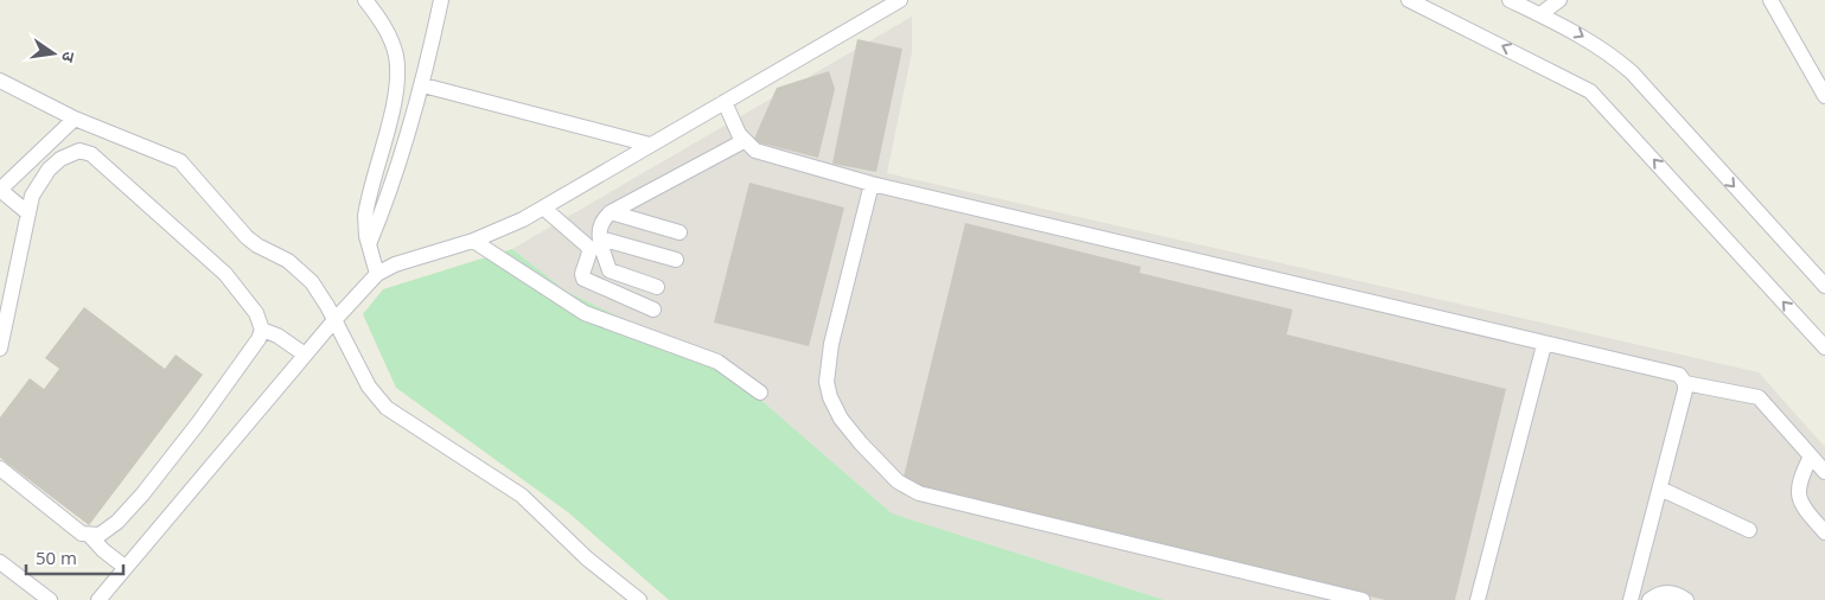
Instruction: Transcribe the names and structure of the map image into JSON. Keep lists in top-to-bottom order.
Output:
{
  "scale_bar": "50 m",
  "north": "right"
}
